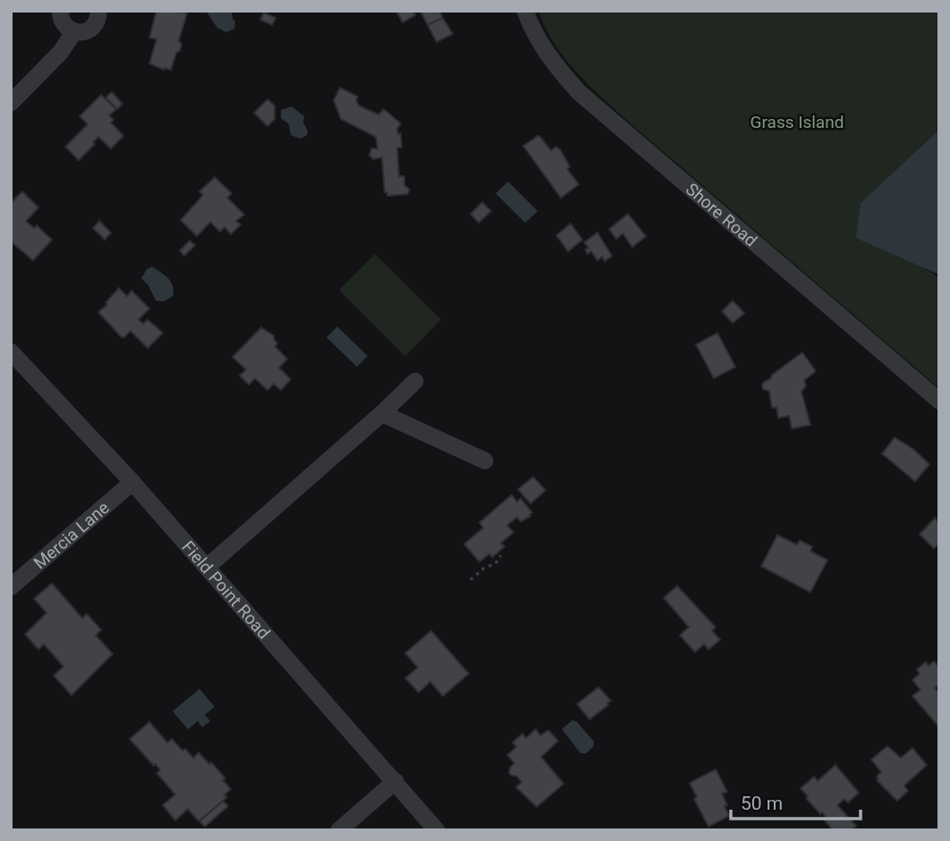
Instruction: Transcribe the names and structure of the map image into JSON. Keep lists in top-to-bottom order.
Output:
{
  "streets": {
    "street": ["Shore Road", "Mercia Lane", "Field Point Road"]
  },
  "crossings": [
    ["Mercia Lane", "Field Point Road"]
  ],
  "parks": ["Grass Island"],
  "scale_bar": "50 m"
}
